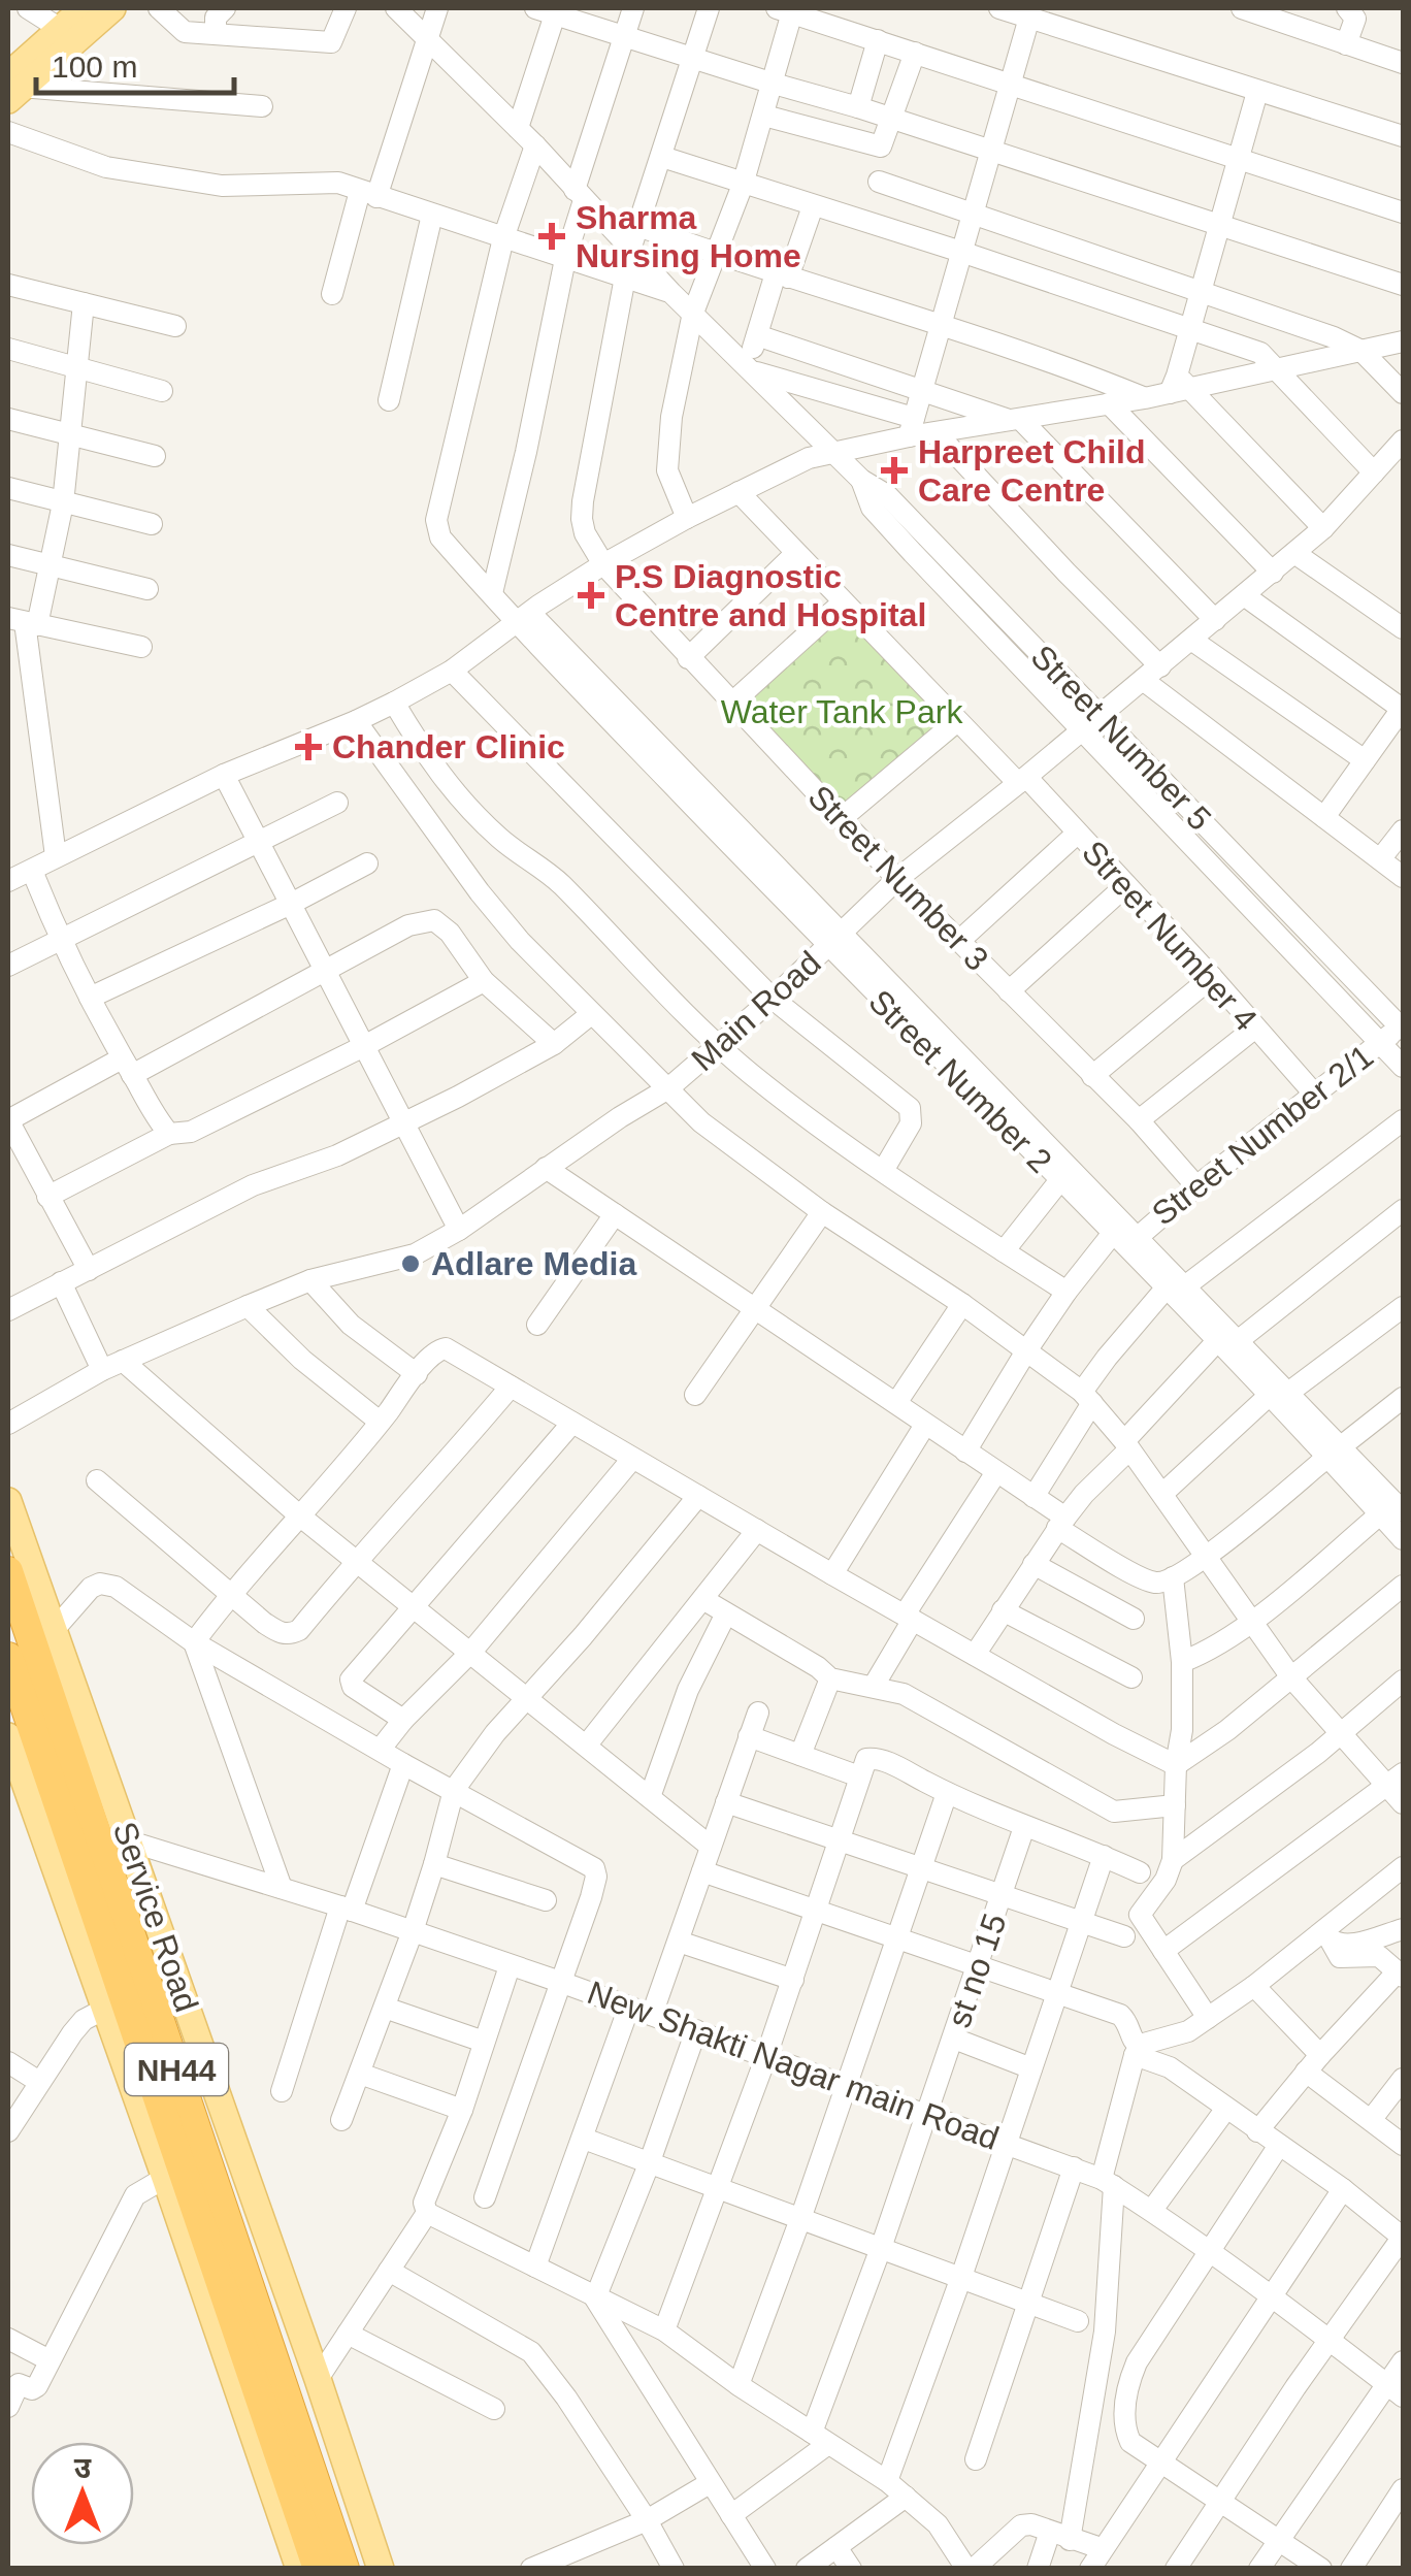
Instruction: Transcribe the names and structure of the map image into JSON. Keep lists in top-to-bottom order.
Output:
{
  "streets": {
    "highway": ["NH44"],
    "main road": ["Service Road"],
    "street": [
      "Street Number 5",
      "Street Number 3",
      "Street Number 4",
      "Main Road",
      "Street Number 2",
      "Street Number 2/1",
      "st no 15",
      "New Shakti Nagar main Road"
    ]
  },
  "crossings": [
    ["Street Number 5", "Main Road"],
    ["Street Number 5", "Street Number 2/1"],
    ["Street Number 3", "Main Road"],
    ["Street Number 3", "Street Number 2/1"],
    ["Street Number 4", "Main Road"],
    ["Street Number 4", "Street Number 2/1"],
    ["Main Road", "Street Number 2"],
    ["Street Number 2", "Street Number 2/1"],
    ["Service Road", "New Shakti Nagar main Road"],
    ["st no 15", "New Shakti Nagar main Road"]
  ],
  "parks": ["Water Tank Park"],
  "places": {
    "health": [
      "Sharma Nursing Home",
      "Harpreet Child Care Centre",
      "P.S Diagnostic Centre and Hospital",
      "Chander Clinic"
    ],
    "other": ["Adlare Media"]
  },
  "scale_bar": "100 m",
  "north": "top"
}
